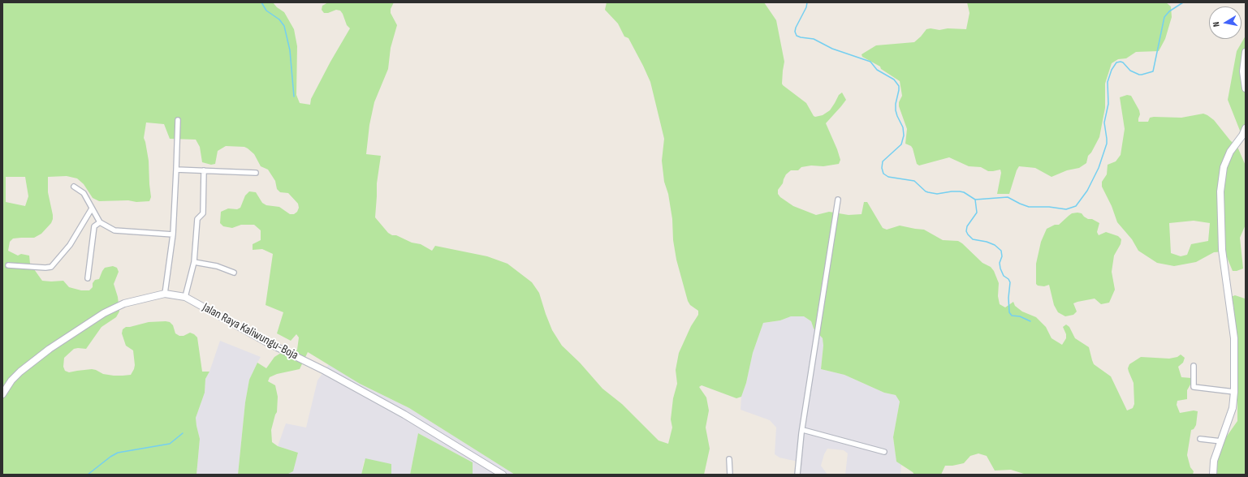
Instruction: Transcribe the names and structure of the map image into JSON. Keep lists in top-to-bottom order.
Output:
{
  "streets": {
    "main road": ["Jalan Raya Kaliwungu-Boja"]
  },
  "north": "left"
}
